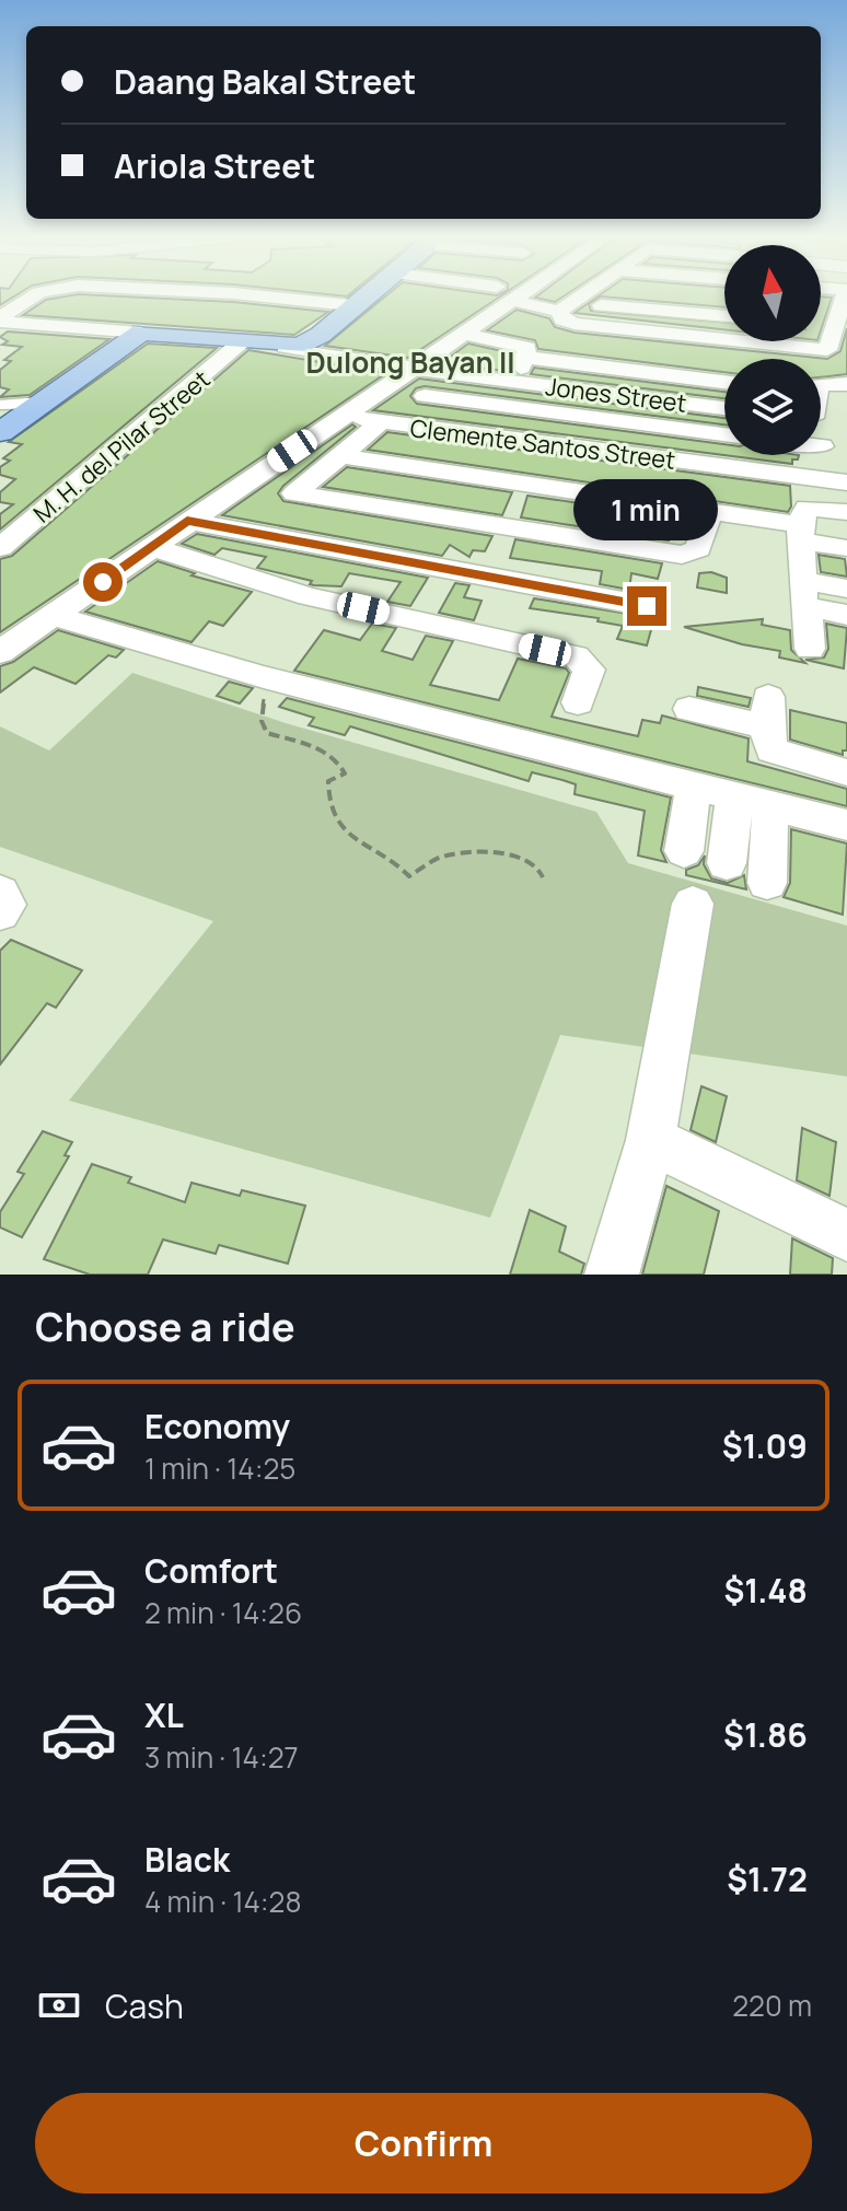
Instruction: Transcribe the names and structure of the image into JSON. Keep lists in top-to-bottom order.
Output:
{
  "streets": {
    "street": ["Jones Street", "Clemente Santos Street", "M. H. del Pilar Street"]
  },
  "districts": ["Dulong Bayan II"],
  "north": "top",
  "page": {
    "banner": ["Daang Bakal Street", "Ariola Street"],
    "bubble": "1 min",
    "heading": "Choose a ride",
    "list": [
      {
        "name": "Economy",
        "note": "1 min · 14:25",
        "value": "$1.09"
      },
      {
        "name": "Comfort",
        "note": "2 min · 14:26",
        "value": "$1.48"
      },
      {
        "name": "XL",
        "note": "3 min · 14:27",
        "value": "$1.86"
      },
      {
        "name": "Black",
        "note": "4 min · 14:28",
        "value": "$1.72"
      }
    ],
    "pay": ["Cash", "220 m"],
    "buttons": "Confirm"
  }
}
